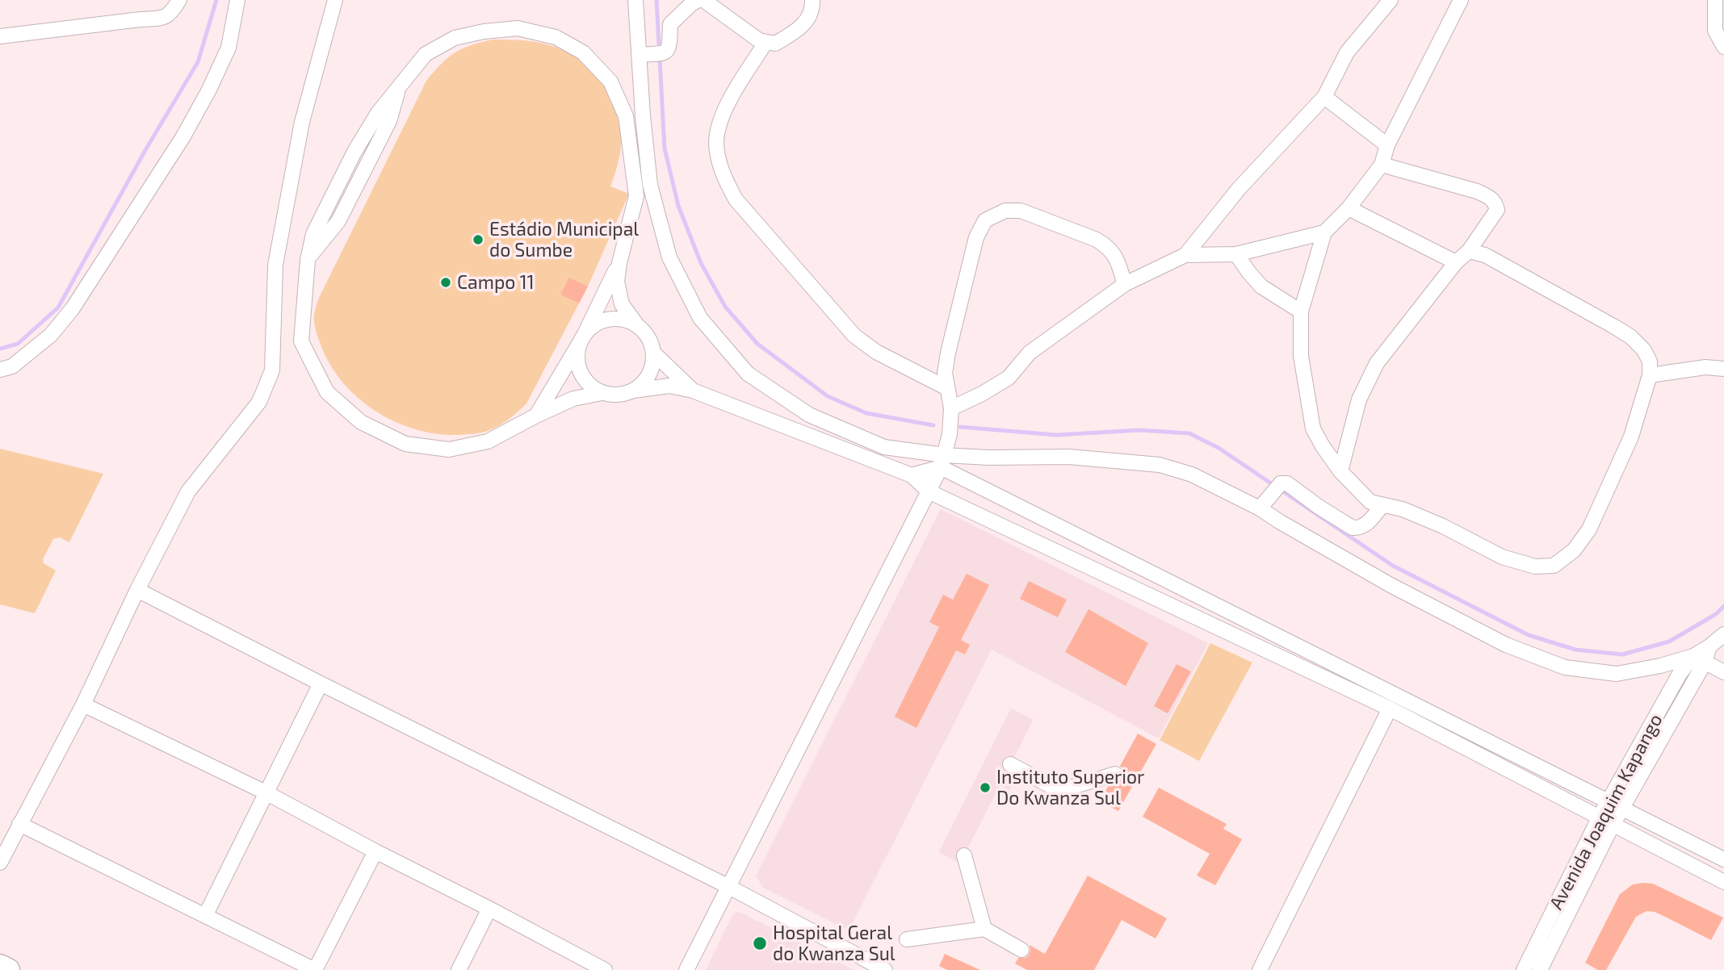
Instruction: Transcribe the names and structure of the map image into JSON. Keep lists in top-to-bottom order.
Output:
{
  "streets": {
    "street": ["Avenida Joaquim Kapango"]
  },
  "places": [
    "Estádio Municipal do Sumbe",
    "Campo 11",
    "Instituto Superior Do Kwanza Sul",
    "Hospital Geral do Kwanza Sul"
  ]
}
